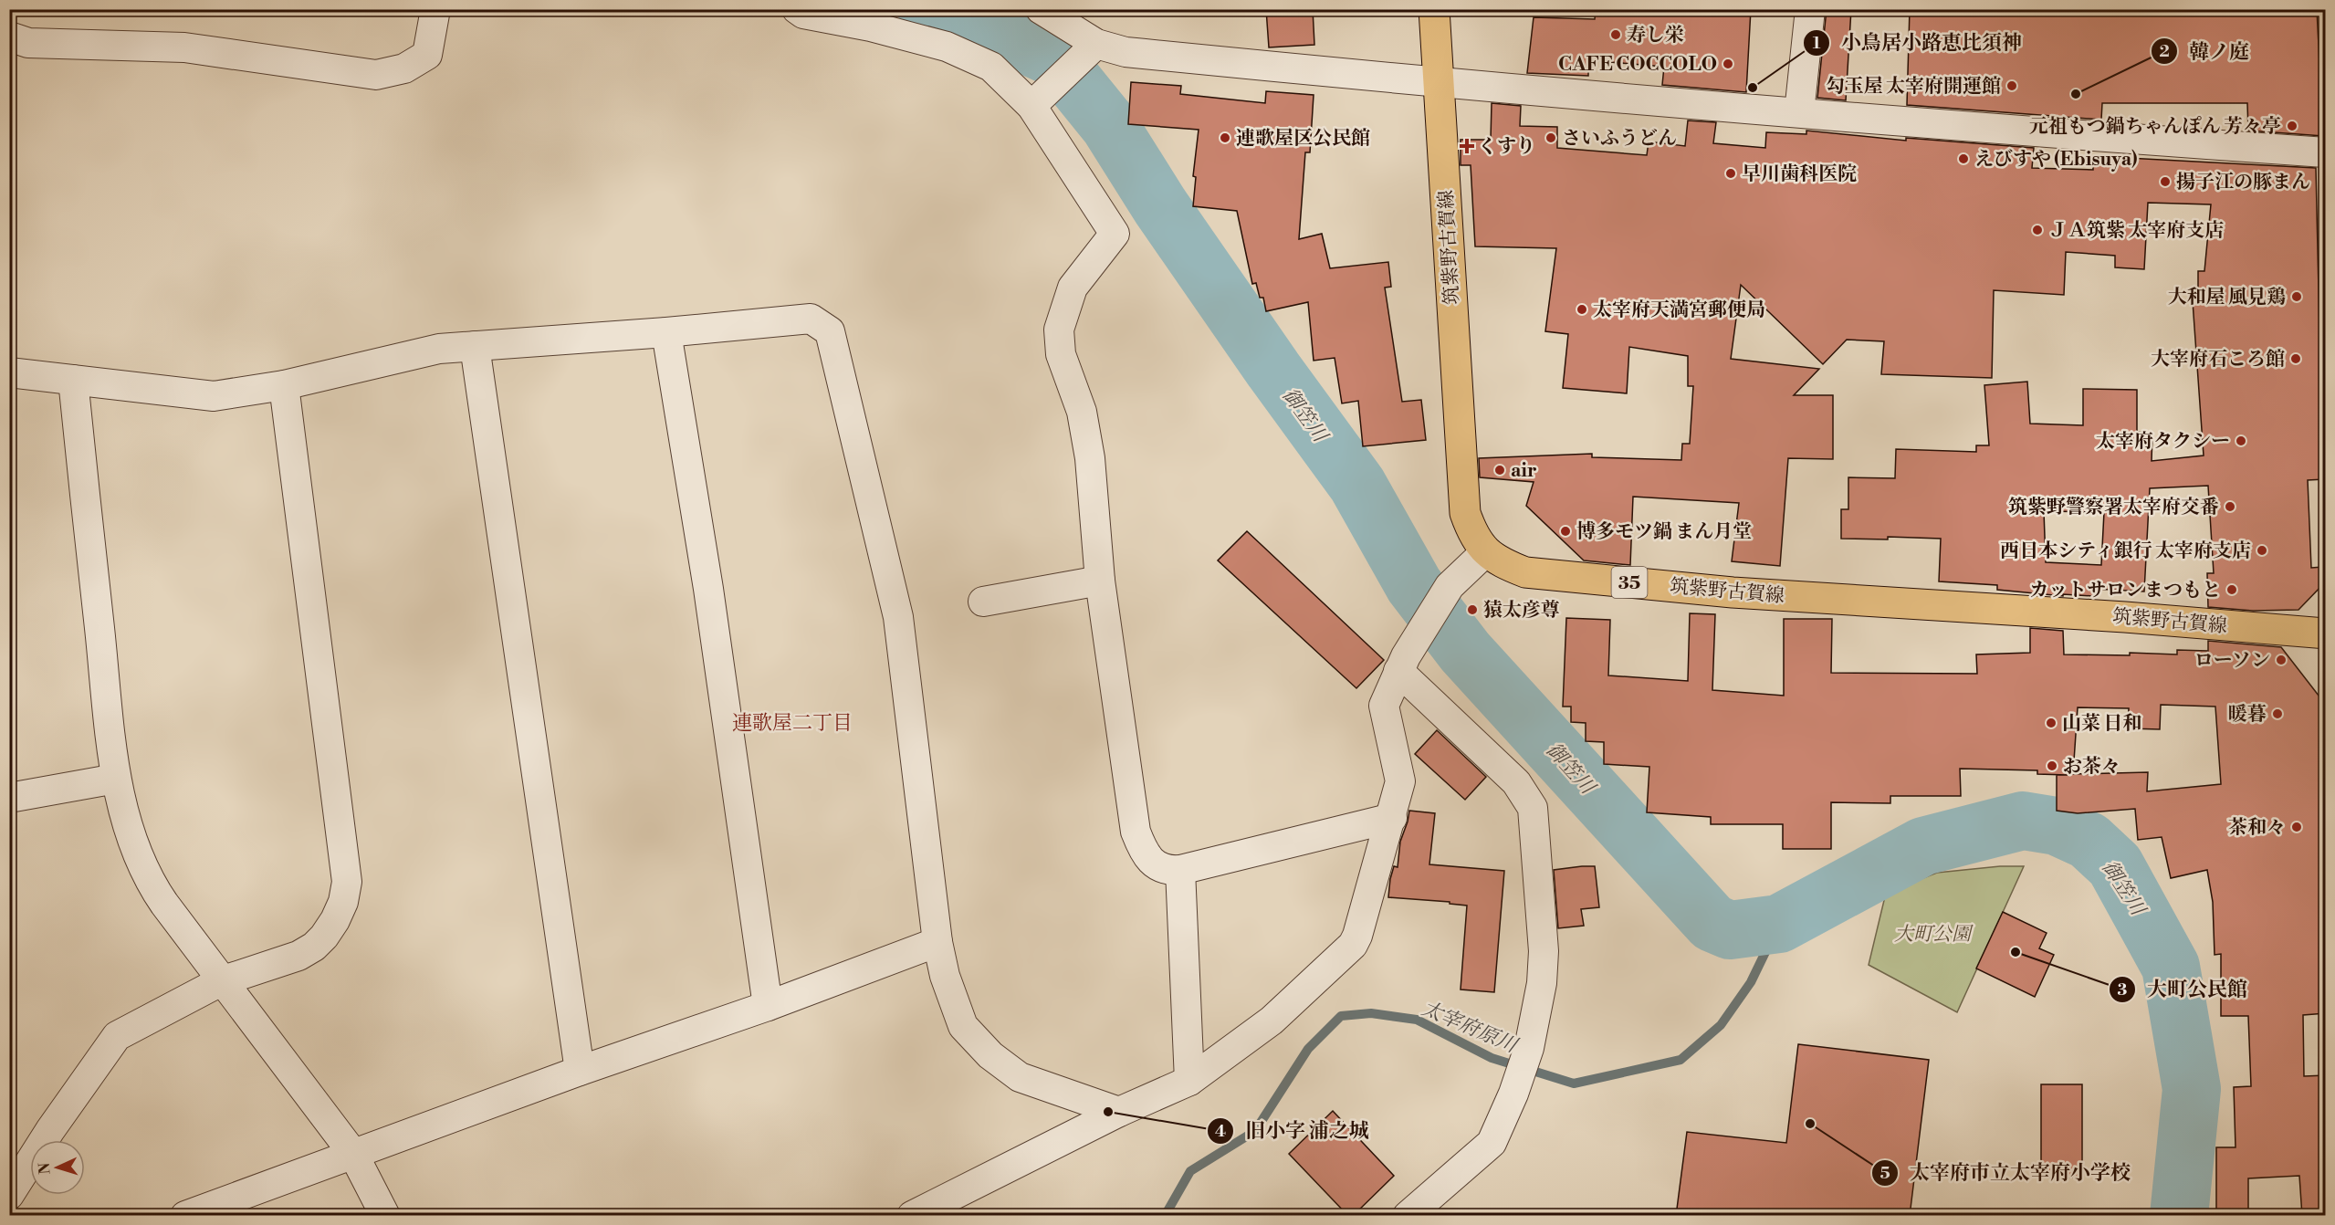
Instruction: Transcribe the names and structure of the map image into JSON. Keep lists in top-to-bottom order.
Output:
{
  "streets": {
    "main road": ["筑紫野古賀線", "35"]
  },
  "districts": ["連歌屋二丁目"],
  "water": ["御笠川", "太宰府原川"],
  "parks": ["大町公園"],
  "places": {
    "other": [
      "寿し栄",
      "CAFE COCCOLO",
      "勾玉屋 太宰府開運館",
      "小鳥居小路恵比須神",
      "韓ノ庭",
      "元祖もつ鍋ちゃんぽん 芳々亭",
      "連歌屋区公民館",
      "さいふうどん",
      "えびすや (Ebisuya)",
      "早川歯科医院",
      "揚子江の豚まん",
      "ＪＡ筑紫 太宰府支店",
      "大和屋 風見鶏",
      "太宰府天満宮郵便局",
      "大宰府石ころ館",
      "太宰府タクシー",
      "air",
      "筑紫野警察署太宰府交番",
      "博多モツ鍋 まん月堂",
      "西日本シティ銀行 太宰府支店",
      "カットサロンまつもと",
      "猿太彦尊",
      "ローソン",
      "暖暮",
      "山菜 日和",
      "お茶々",
      "茶和々",
      "大町公民館",
      "旧小字 浦之城",
      "太宰府市立太宰府小学校"
    ],
    "health": ["くすり"]
  },
  "north": "left"
}
